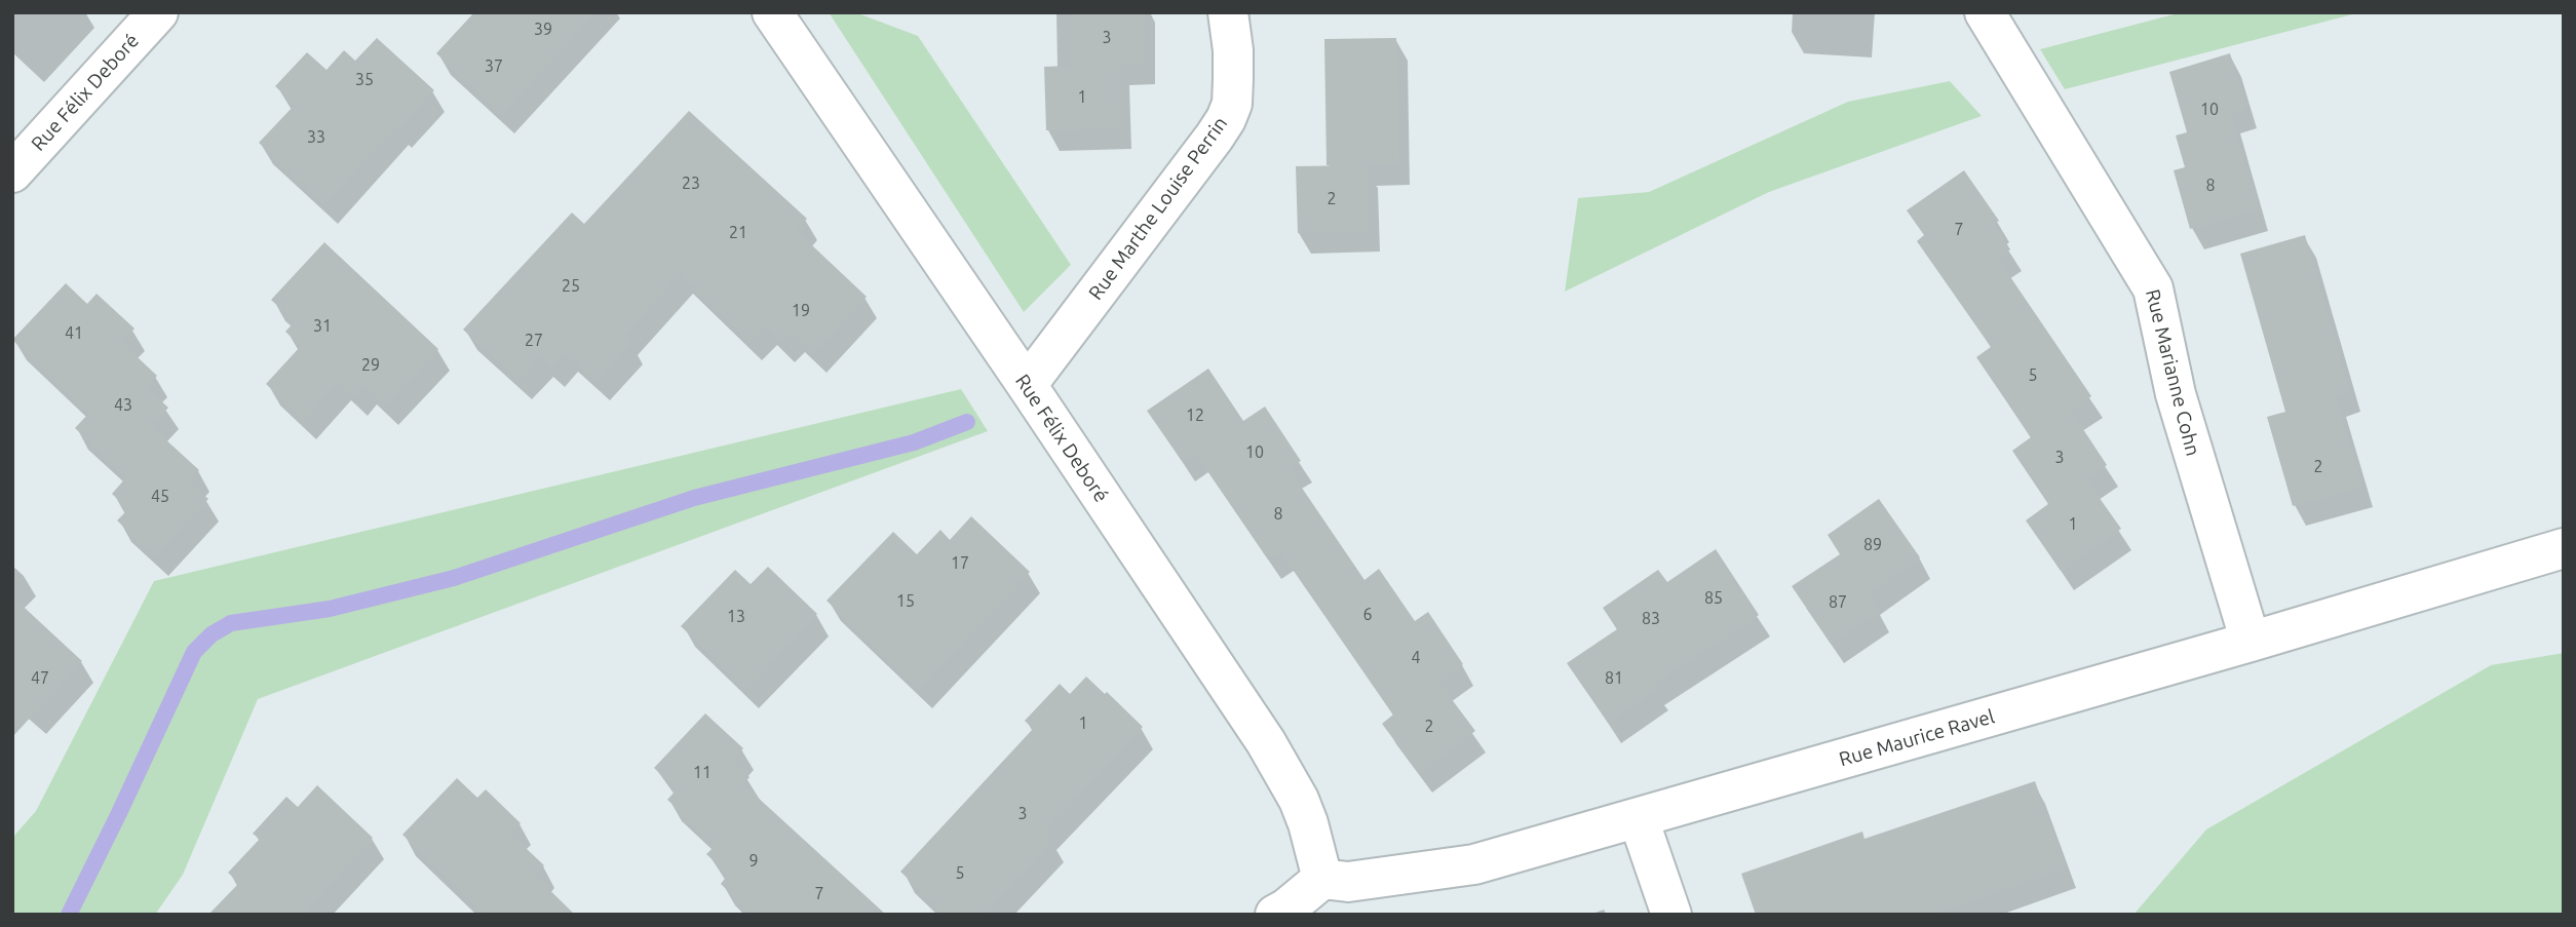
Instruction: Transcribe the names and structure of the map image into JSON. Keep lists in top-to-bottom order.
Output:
{
  "streets": {
    "street": [
      "Rue Félix Deboré",
      "Rue Marthe Louise Perrin",
      "Rue Marianne Cohn",
      "Rue Maurice Ravel"
    ]
  },
  "crossings": [
    ["Rue Félix Deboré", "Rue Marthe Louise Perrin"],
    ["Rue Félix Deboré", "Rue Maurice Ravel"],
    ["Rue Marianne Cohn", "Rue Maurice Ravel"]
  ],
  "house_numbers": [
    "39",
    "3",
    "37",
    "35",
    "1",
    "10",
    "33",
    "23",
    "8",
    "2",
    "7",
    "21",
    "25",
    "19",
    "31",
    "41",
    "27",
    "29",
    "5",
    "43",
    "12",
    "10",
    "3",
    "2",
    "45",
    "8",
    "1",
    "89",
    "17",
    "85",
    "15",
    "87",
    "6",
    "13",
    "83",
    "4",
    "47",
    "81",
    "1",
    "2",
    "11",
    "3",
    "9",
    "5",
    "7"
  ]
}
